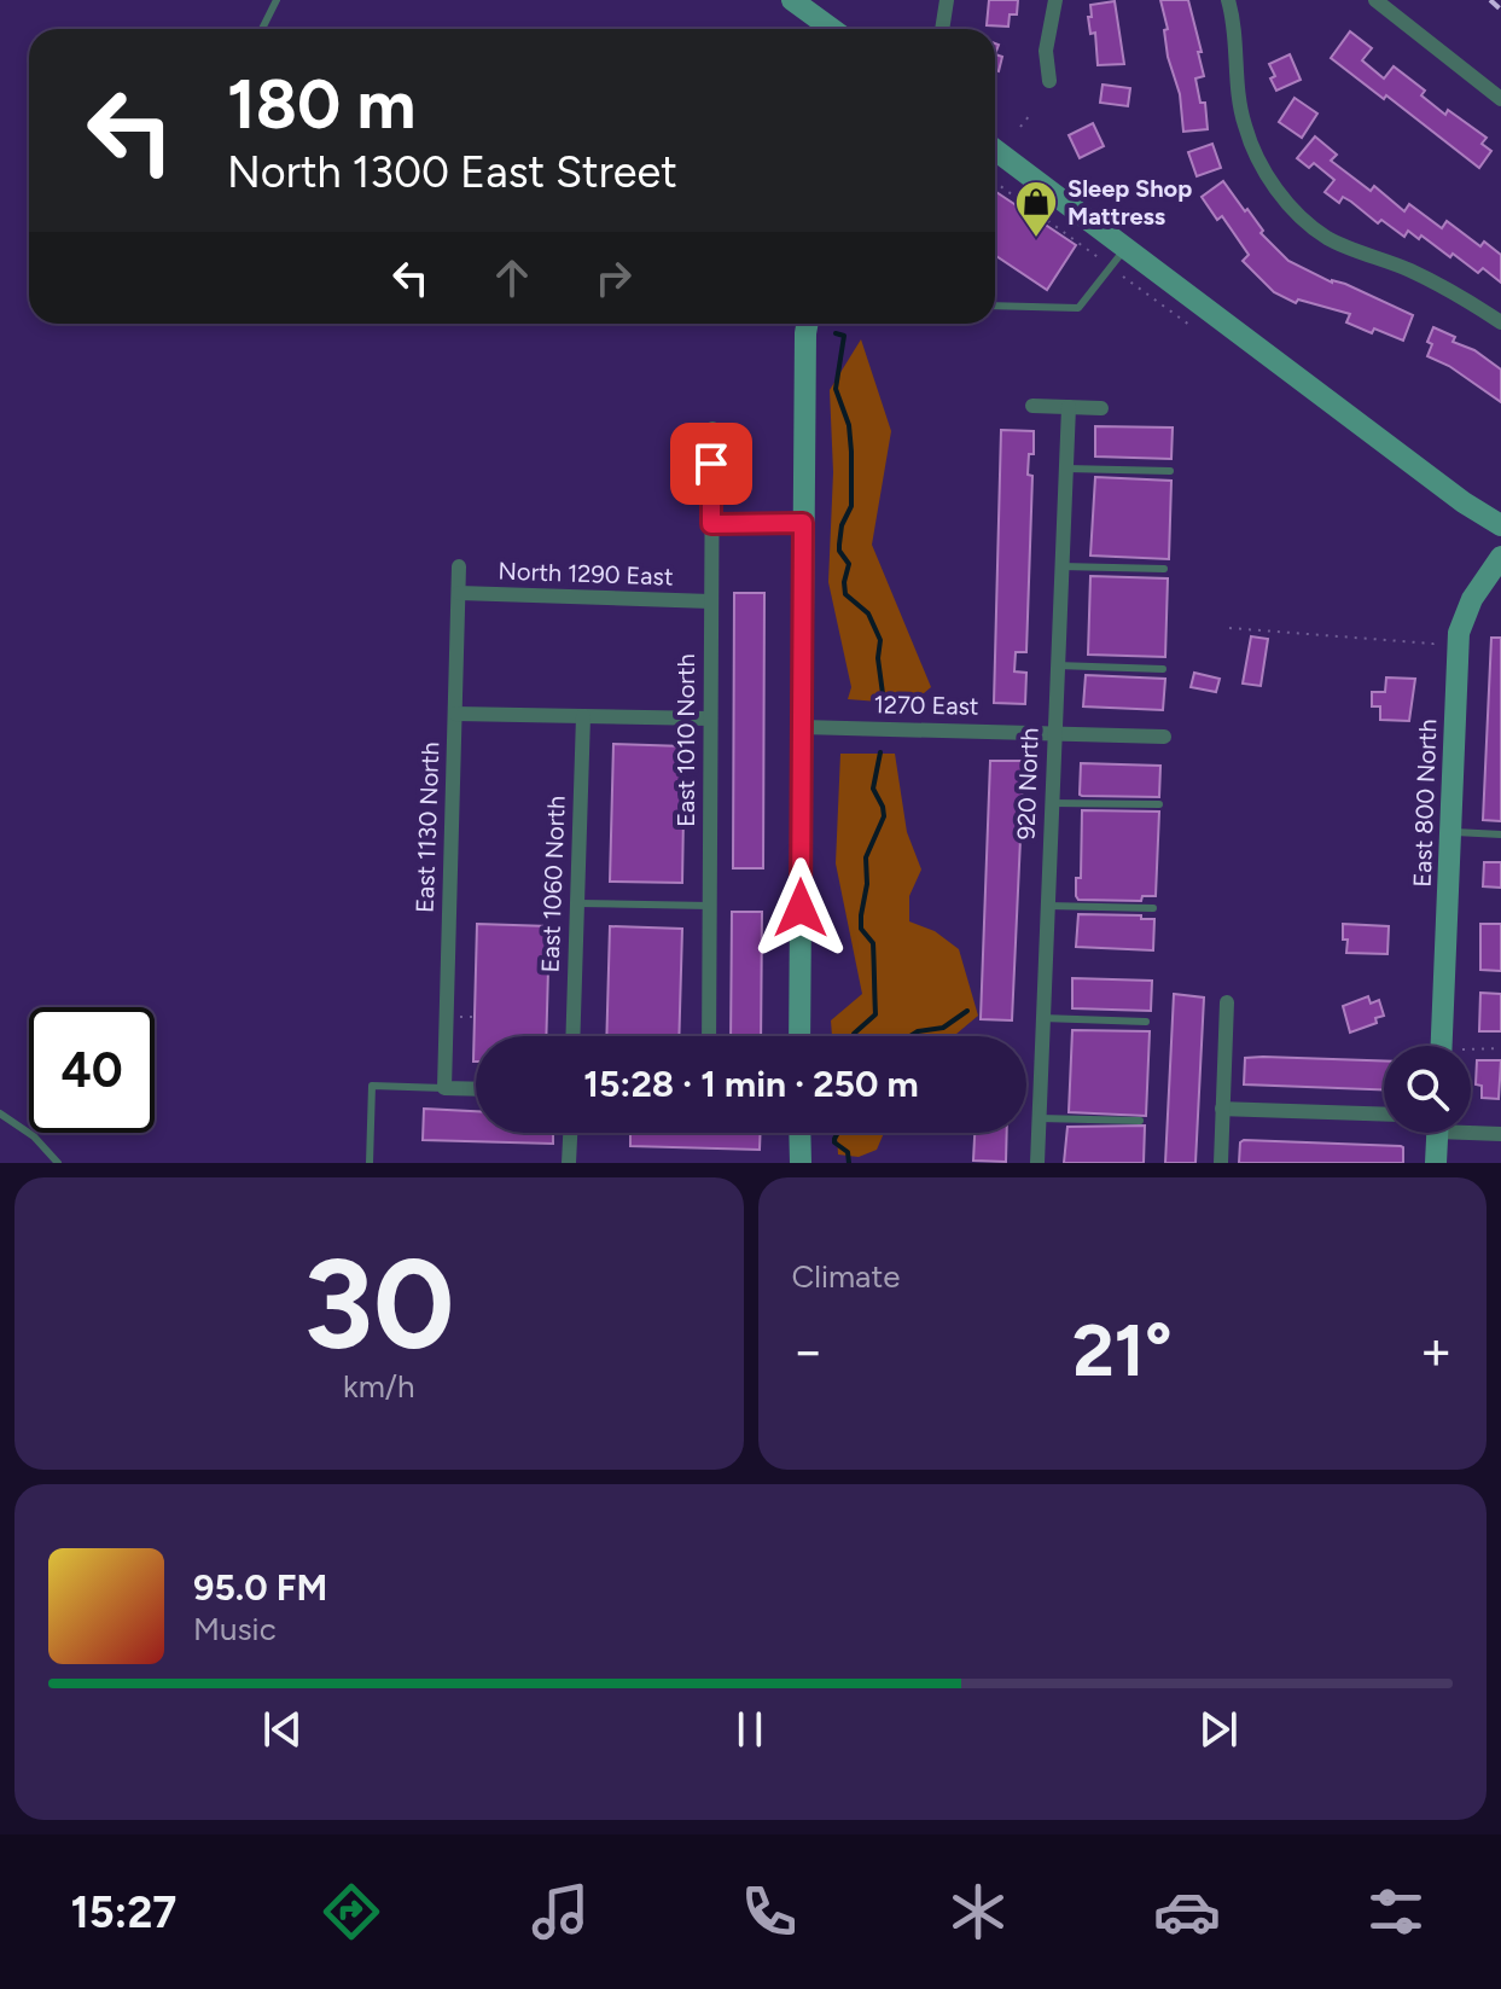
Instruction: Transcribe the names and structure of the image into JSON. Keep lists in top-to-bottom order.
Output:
{
  "streets": {
    "street": [
      "North 1290 East",
      "1270 East",
      "East 1010 North",
      "920 North",
      "East 800 North",
      "East 1130 North",
      "East 1060 North"
    ]
  },
  "crossings": [
    ["North 1290 East", "East 1010 North"],
    ["North 1290 East", "East 1130 North"],
    ["1270 East", "920 North"]
  ],
  "places": {
    "shop": ["Sleep Shop Mattress"]
  },
  "page": {
    "turn": ["180 m", "North 1300 East Street"],
    "limit": "40",
    "trip": "15:28 · 1 min · 250 m",
    "tile": [
      ["30", "km/h"],
      "Climate"
    ],
    "heat": ["−", "21°", "+"],
    "song": ["95.0 FM", "Music"],
    "tabs": "15:27"
  }
}
